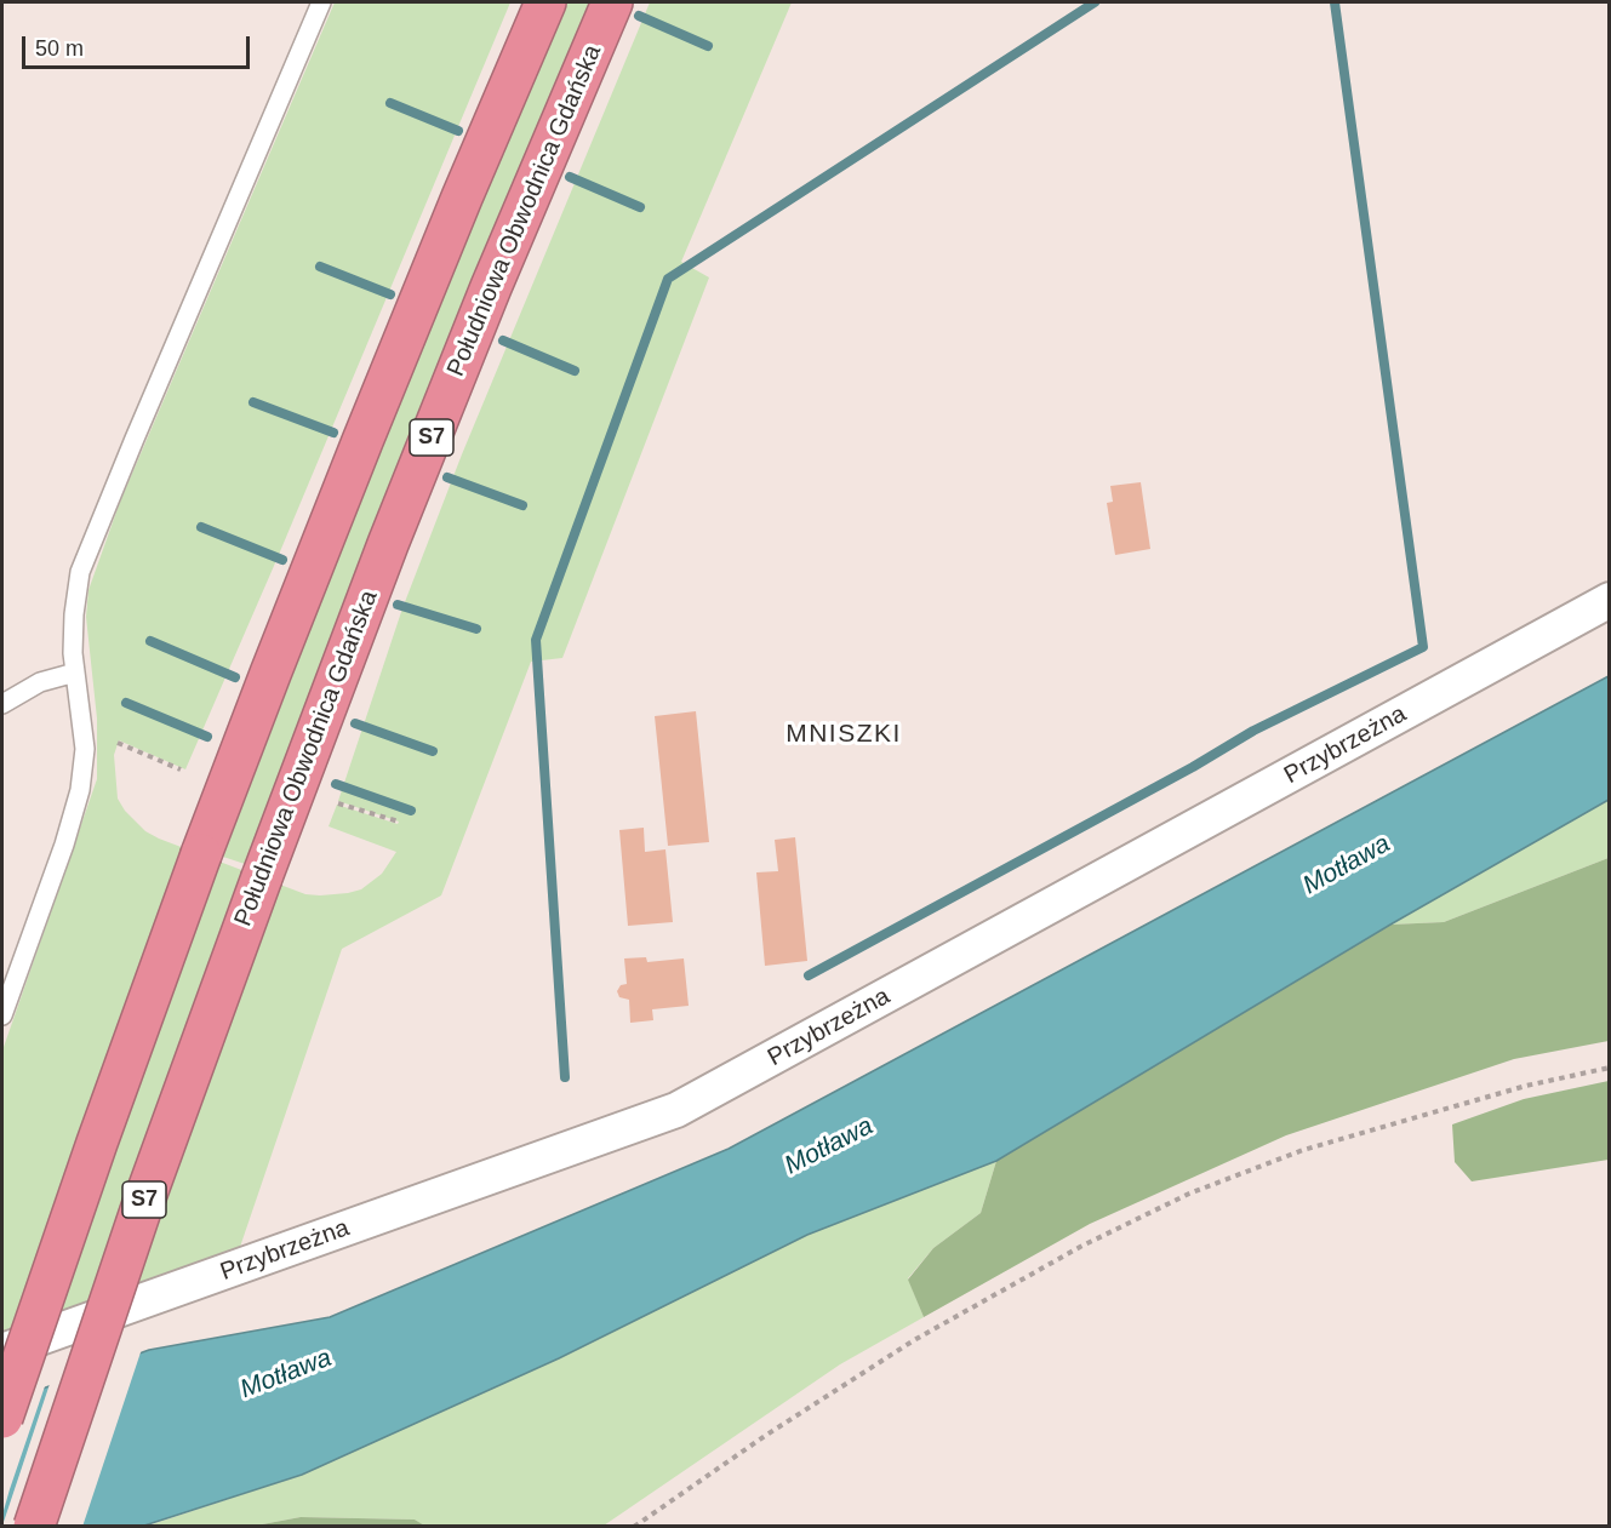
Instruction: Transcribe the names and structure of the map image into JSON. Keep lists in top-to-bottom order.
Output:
{
  "streets": {
    "highway": ["Południowa Obwodnica Gdańska", "S7"],
    "street": ["Przybrzeżna"]
  },
  "districts": ["MNISZKI"],
  "water": ["Motława"],
  "scale_bar": "50 m"
}
